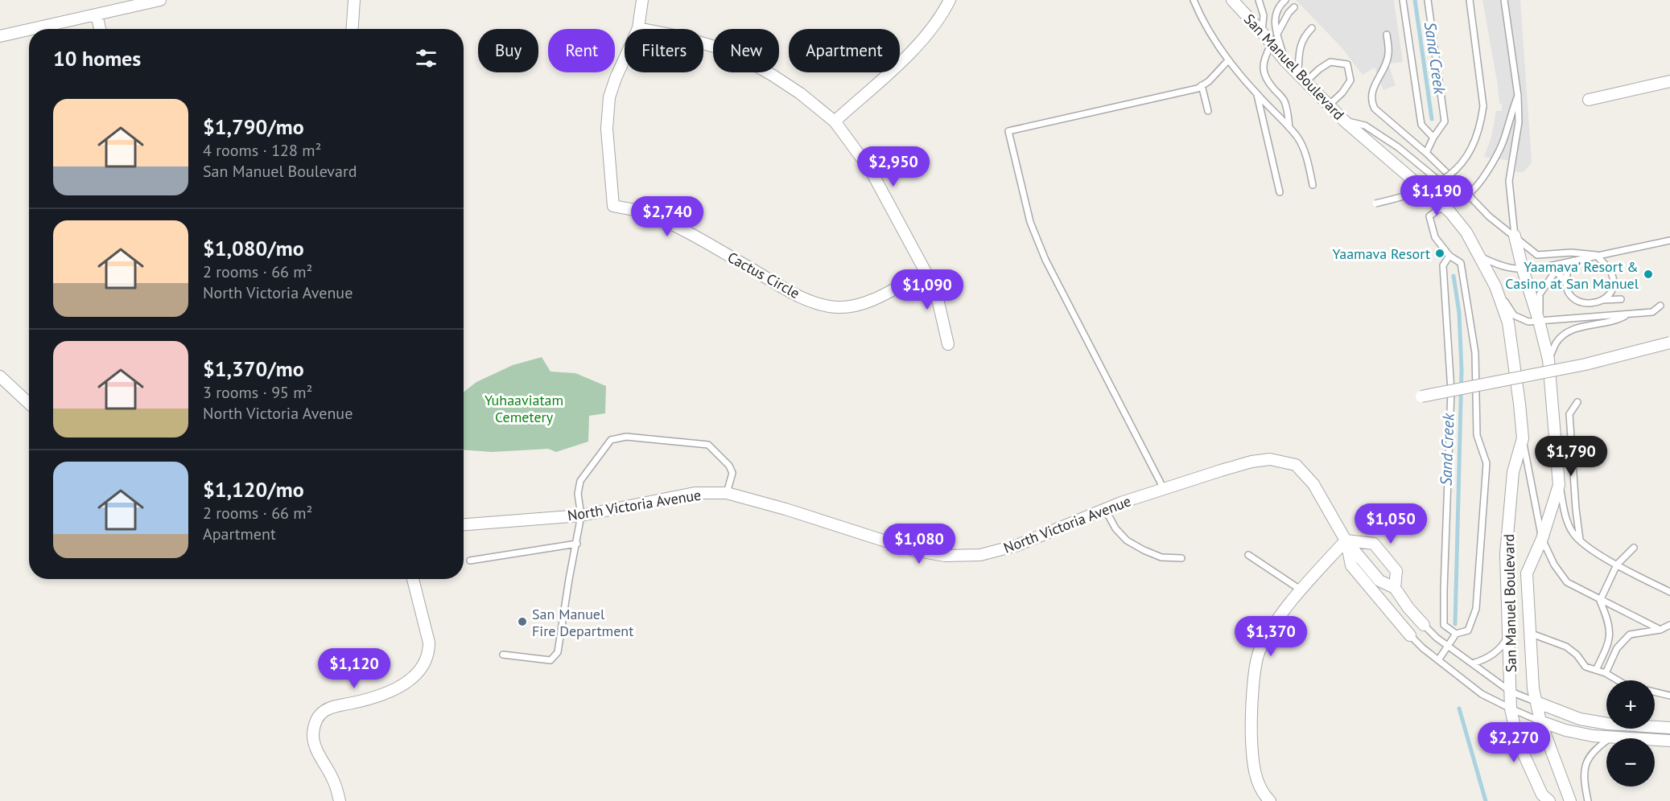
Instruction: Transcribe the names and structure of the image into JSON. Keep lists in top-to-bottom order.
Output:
{
  "streets": {
    "street": ["San Manuel Boulevard", "Cactus Circle", "North Victoria Avenue"]
  },
  "water": ["Sand Creek"],
  "parks": ["Yuhaaviatam Cemetery"],
  "places": ["Yaamava Resort", "Yaamava’ Resort & Casino at San Manuel", "San Manuel Fire Department"],
  "page": {
    "chip": [
      "Buy",
      "Rent",
      "Filters",
      "New",
      "Apartment"
    ],
    "heading": "10 homes",
    "list": [
      {
        "name": "$1,790/mo",
        "note": "4 rooms · 128 m² · San Manuel Boulevard"
      },
      {
        "name": "$1,080/mo",
        "note": "2 rooms · 66 m² · North Victoria Avenue"
      },
      {
        "name": "$1,370/mo",
        "note": "3 rooms · 95 m² · North Victoria Avenue"
      },
      {
        "name": "$1,120/mo",
        "note": "2 rooms · 66 m² · Apartment"
      }
    ],
    "price": [
      "$2,950",
      "$1,190",
      "$2,740",
      "$1,090",
      "$1,790",
      "$1,050",
      "$1,080",
      "$1,370",
      "$1,120",
      "$2,270"
    ],
    "map_buttons": ["+", "−"]
  }
}
